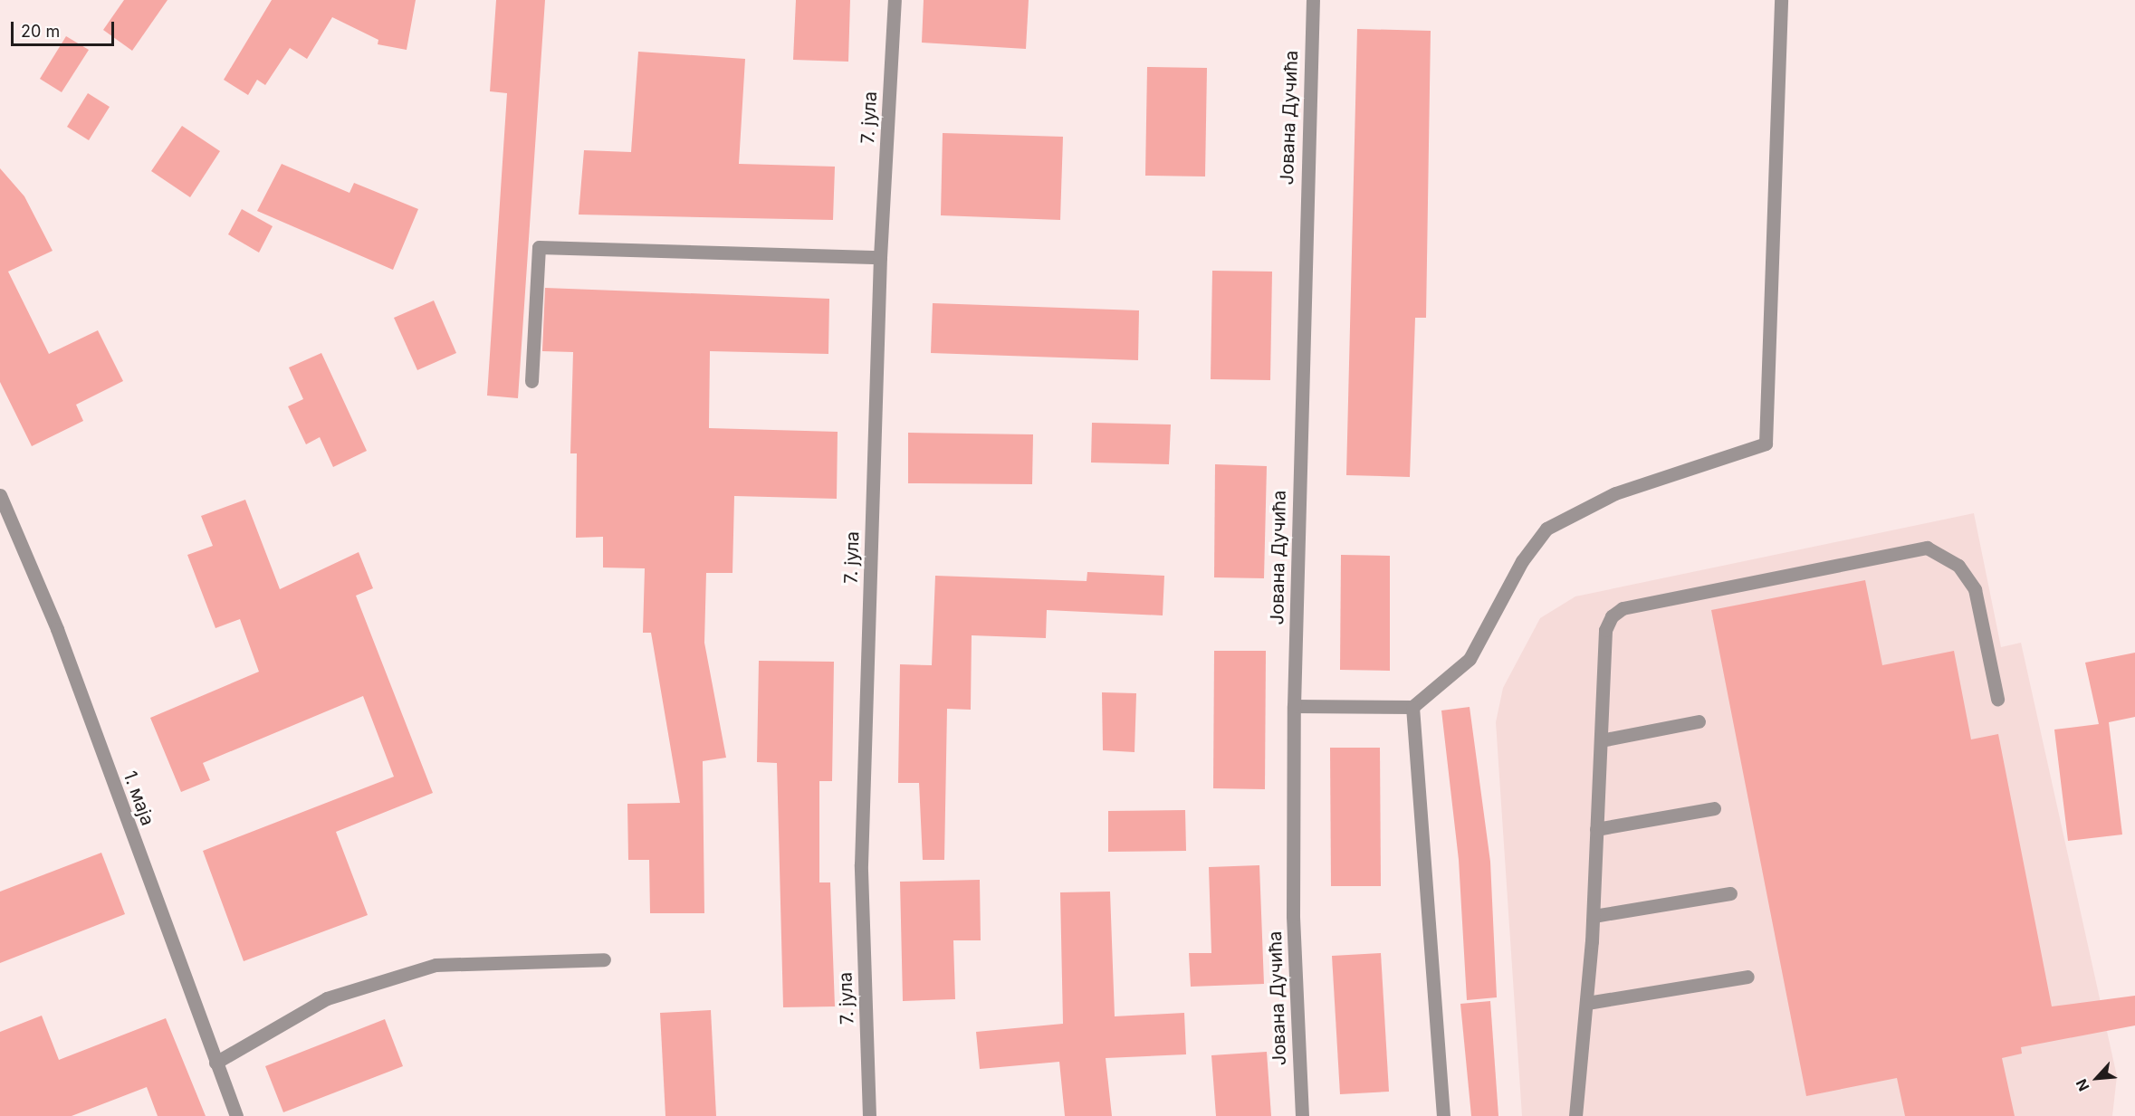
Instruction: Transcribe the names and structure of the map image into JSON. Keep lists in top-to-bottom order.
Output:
{
  "streets": {
    "street": ["7. јула", "Јована Дучића", "1. маја"]
  },
  "scale_bar": "20 m",
  "north": "bottom left"
}
